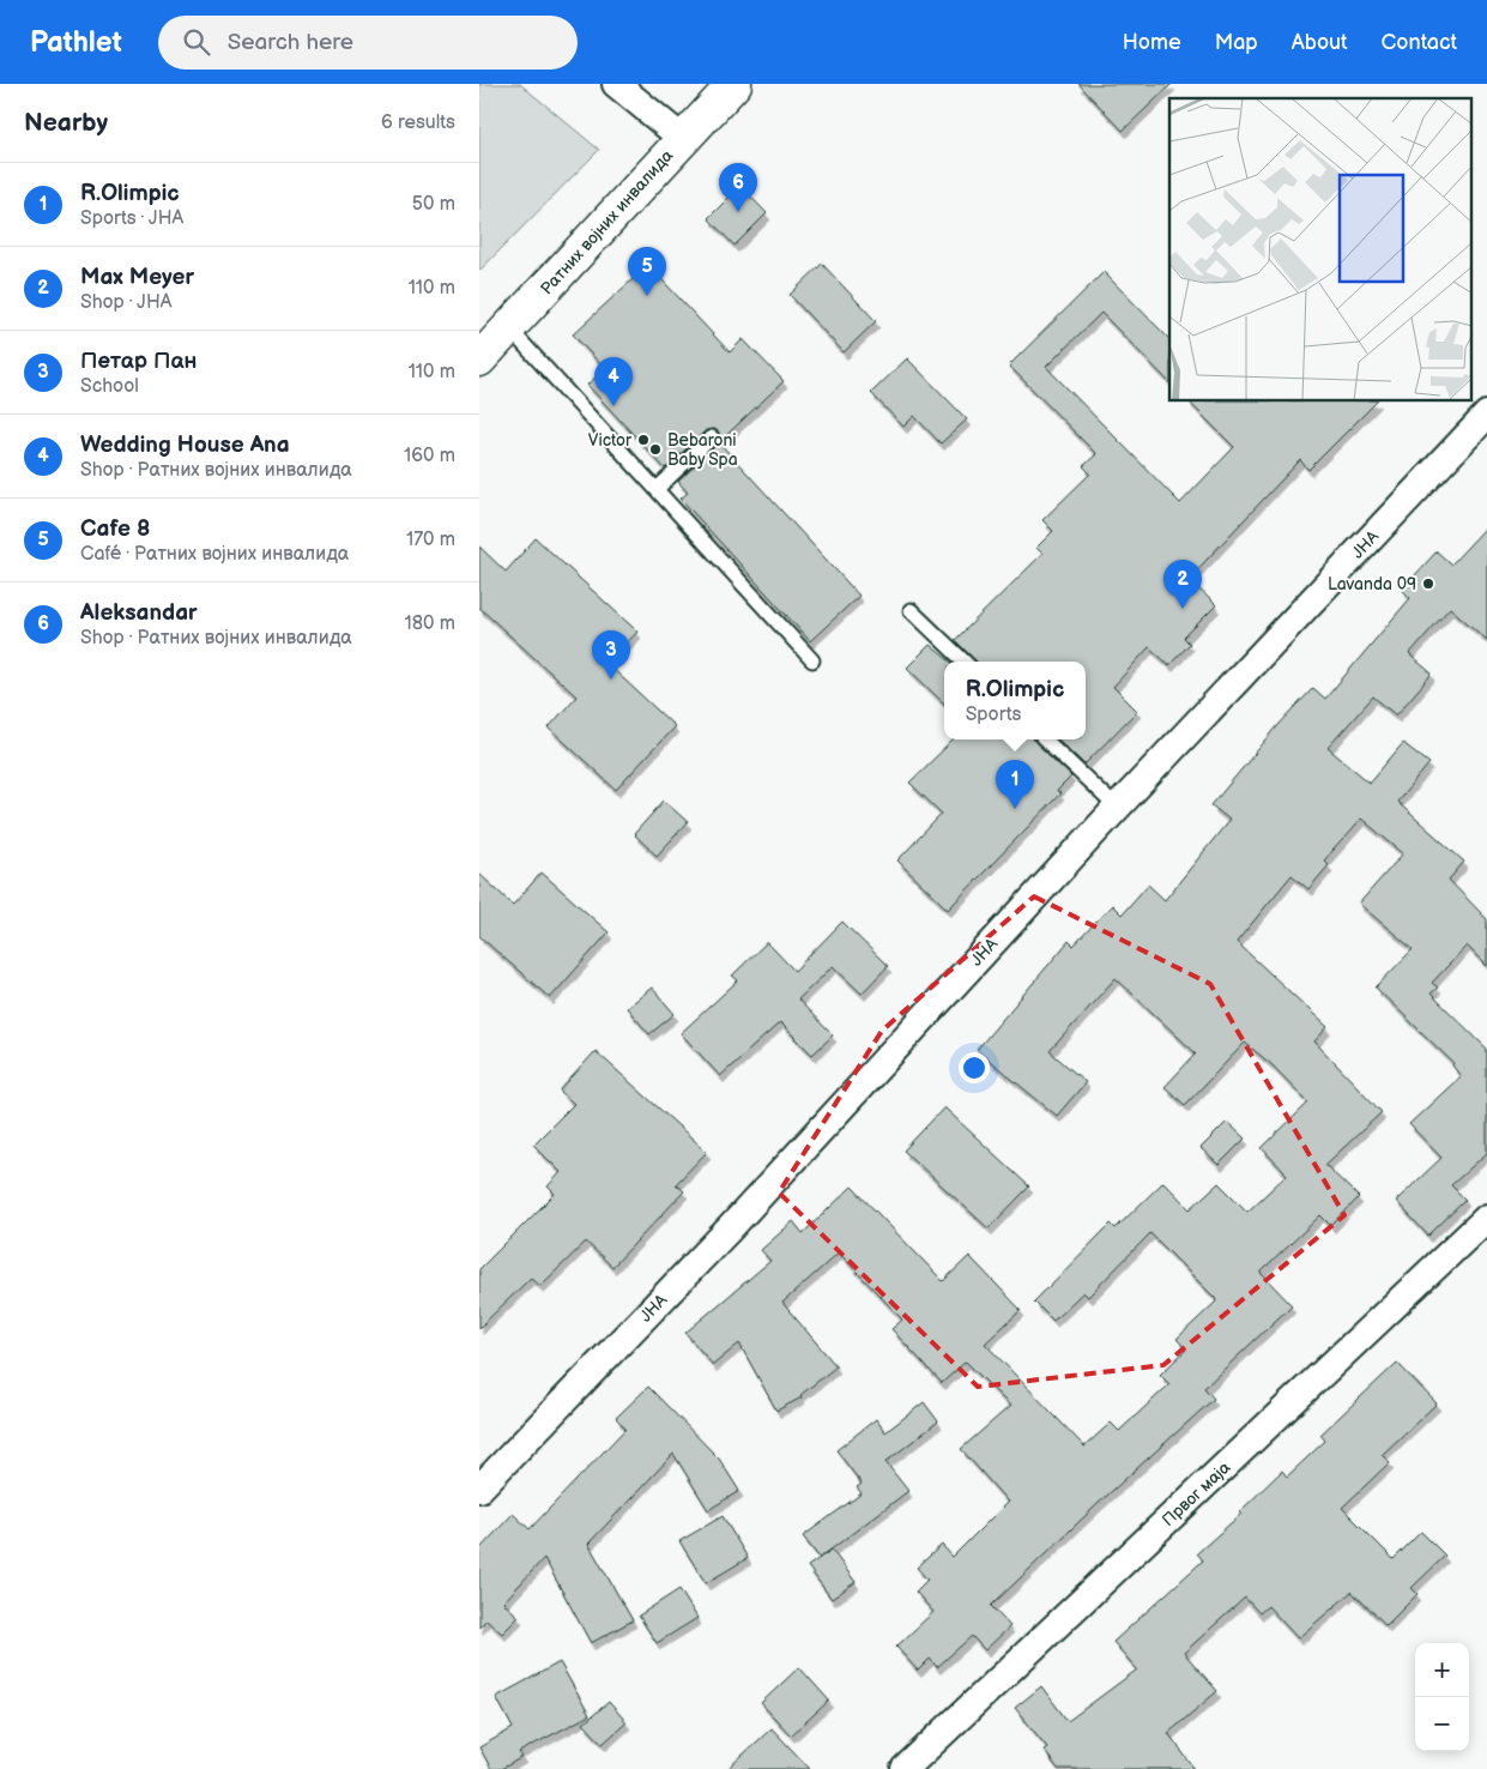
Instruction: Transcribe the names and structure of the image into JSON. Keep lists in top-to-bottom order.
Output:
{
  "streets": {
    "street": ["Ратних војних инвалида", "ЈНА", "Првог маја"]
  },
  "places": ["Victor", "Bebaroni Baby Spa", "Lavanda 09"],
  "page": {
    "header": "Pathlet",
    "search": "Search here",
    "nav": [
      "Home",
      "Map",
      "About",
      "Contact"
    ],
    "heading": ["Nearby", "6 results"],
    "list": [
      {
        "mark": "1",
        "name": "R.Olimpic",
        "note": "Sports · ЈНА",
        "value": "50 m"
      },
      {
        "mark": "2",
        "name": "Max Meyer",
        "note": "Shop · ЈНА",
        "value": "110 m"
      },
      {
        "mark": "3",
        "name": "Петар Пан",
        "note": "School",
        "value": "110 m"
      },
      {
        "mark": "4",
        "name": "Wedding House Ana",
        "note": "Shop · Ратних војних инвалида",
        "value": "160 m"
      },
      {
        "mark": "5",
        "name": "Cafe 8",
        "note": "Café · Ратних војних инвалида",
        "value": "170 m"
      },
      {
        "mark": "6",
        "name": "Aleksandar",
        "note": "Shop · Ратних војних инвалида",
        "value": "180 m"
      }
    ],
    "pins": [
      "6",
      "5",
      "4",
      "2",
      "3",
      "1"
    ],
    "popup": ["R.Olimpic", "Sports"],
    "map_buttons": ["+", "−"]
  }
}
